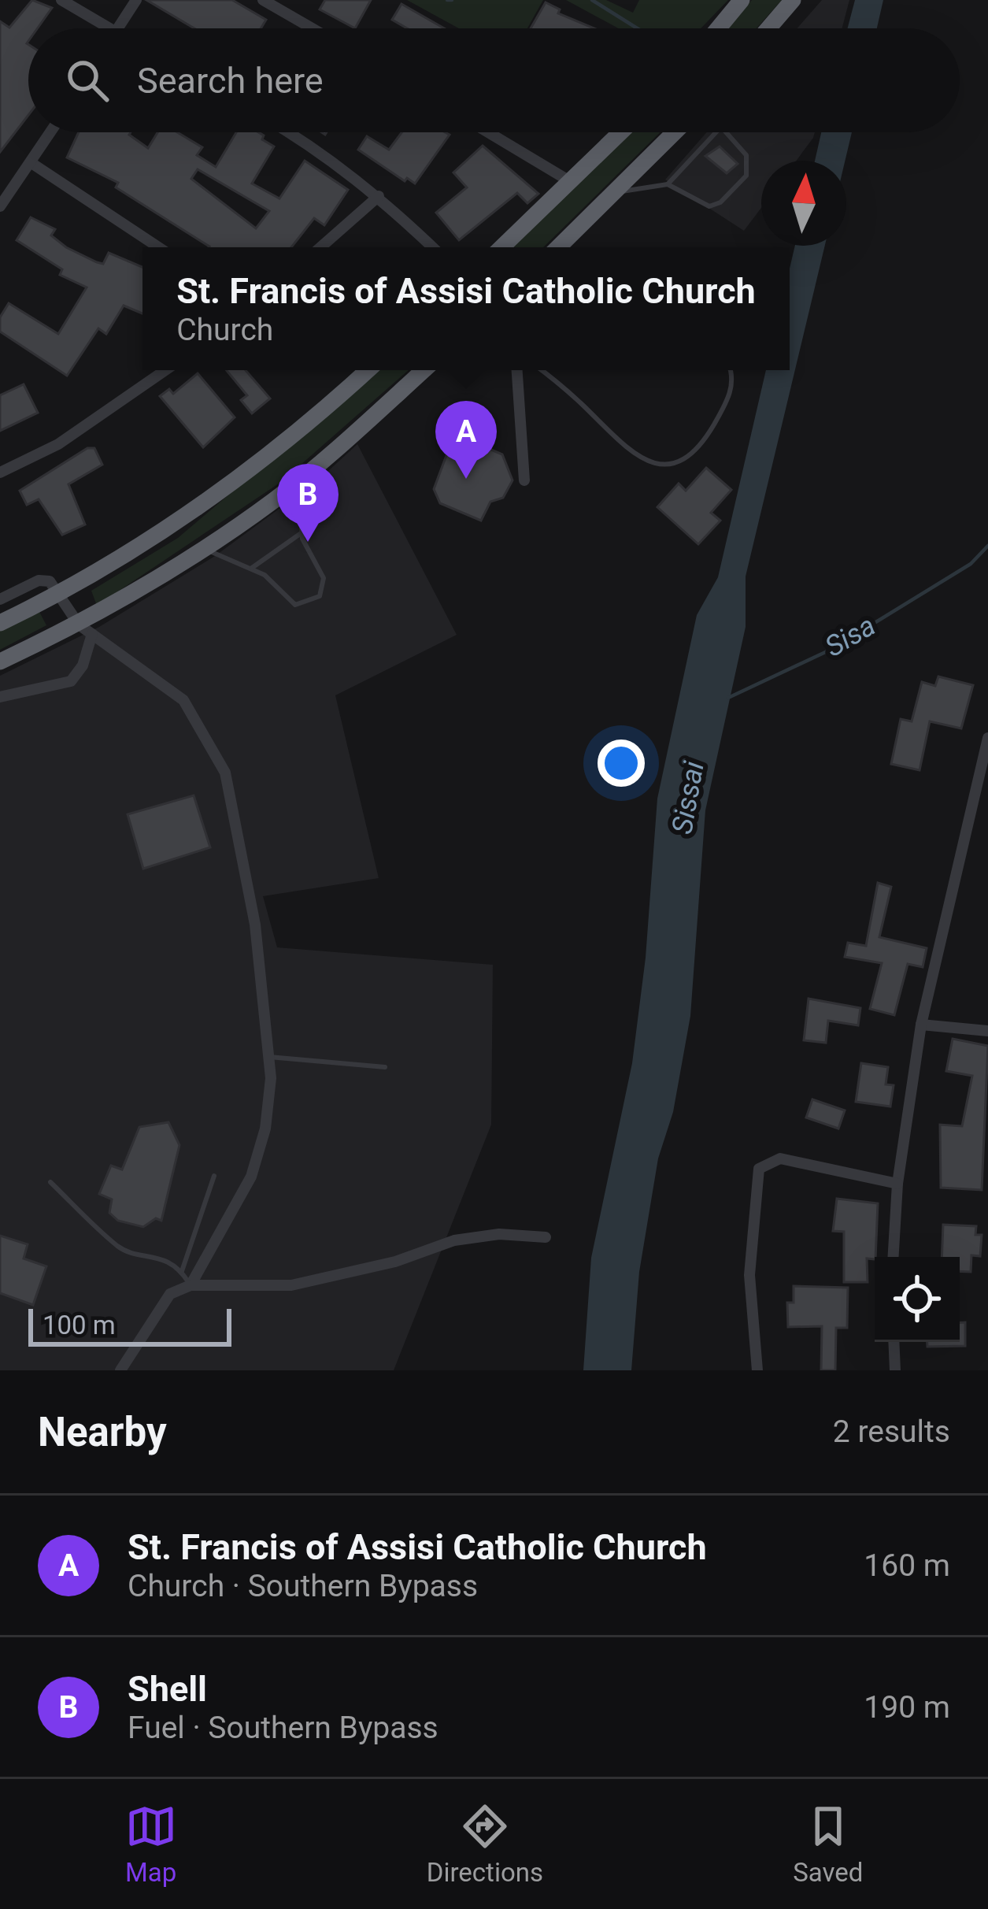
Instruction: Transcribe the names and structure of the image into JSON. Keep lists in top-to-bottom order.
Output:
{
  "water": ["Sisa", "Sissai"],
  "scale_bar": "100 m",
  "north": "top",
  "page": {
    "search": "Search here",
    "popup": ["St. Francis of Assisi Catholic Church", "Church"],
    "pins": ["A", "B"],
    "scale": "100 m",
    "heading": ["Nearby", "2 results"],
    "list": [
      {
        "mark": "A",
        "name": "St. Francis of Assisi Catholic Church",
        "note": "Church · Southern Bypass",
        "value": "160 m"
      },
      {
        "mark": "B",
        "name": "Shell",
        "note": "Fuel · Southern Bypass",
        "value": "190 m"
      }
    ],
    "nav": ["Map", "Directions", "Saved"]
  }
}
